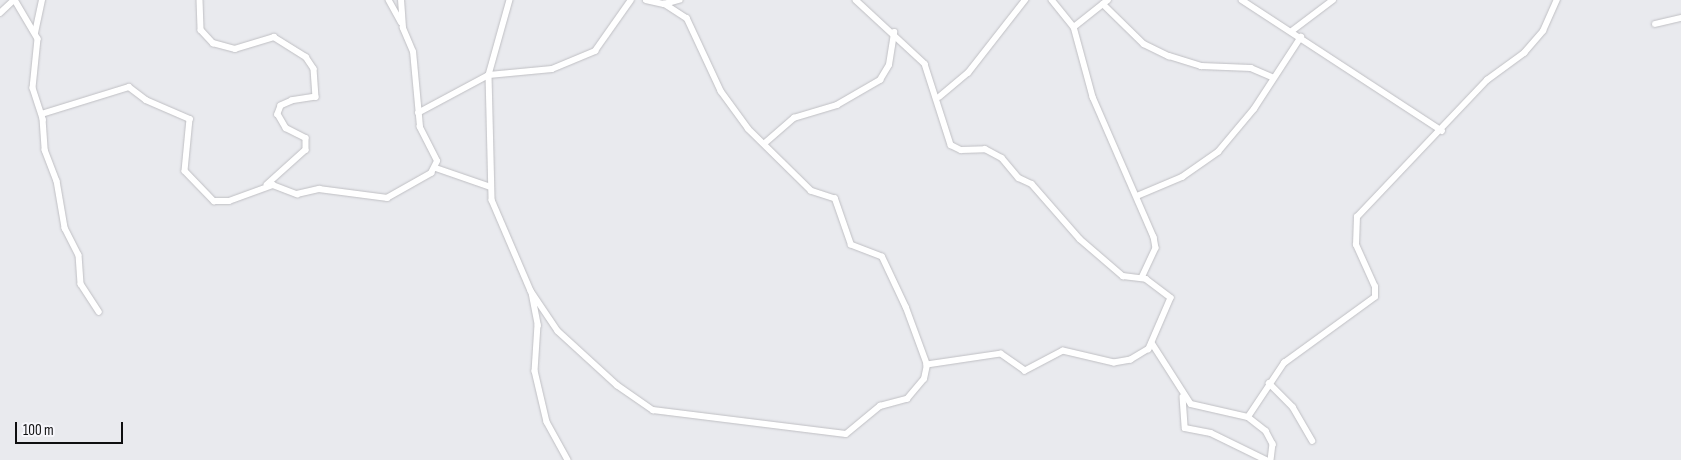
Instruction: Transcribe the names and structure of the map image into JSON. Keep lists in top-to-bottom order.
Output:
{
  "scale_bar": "100 m"
}
